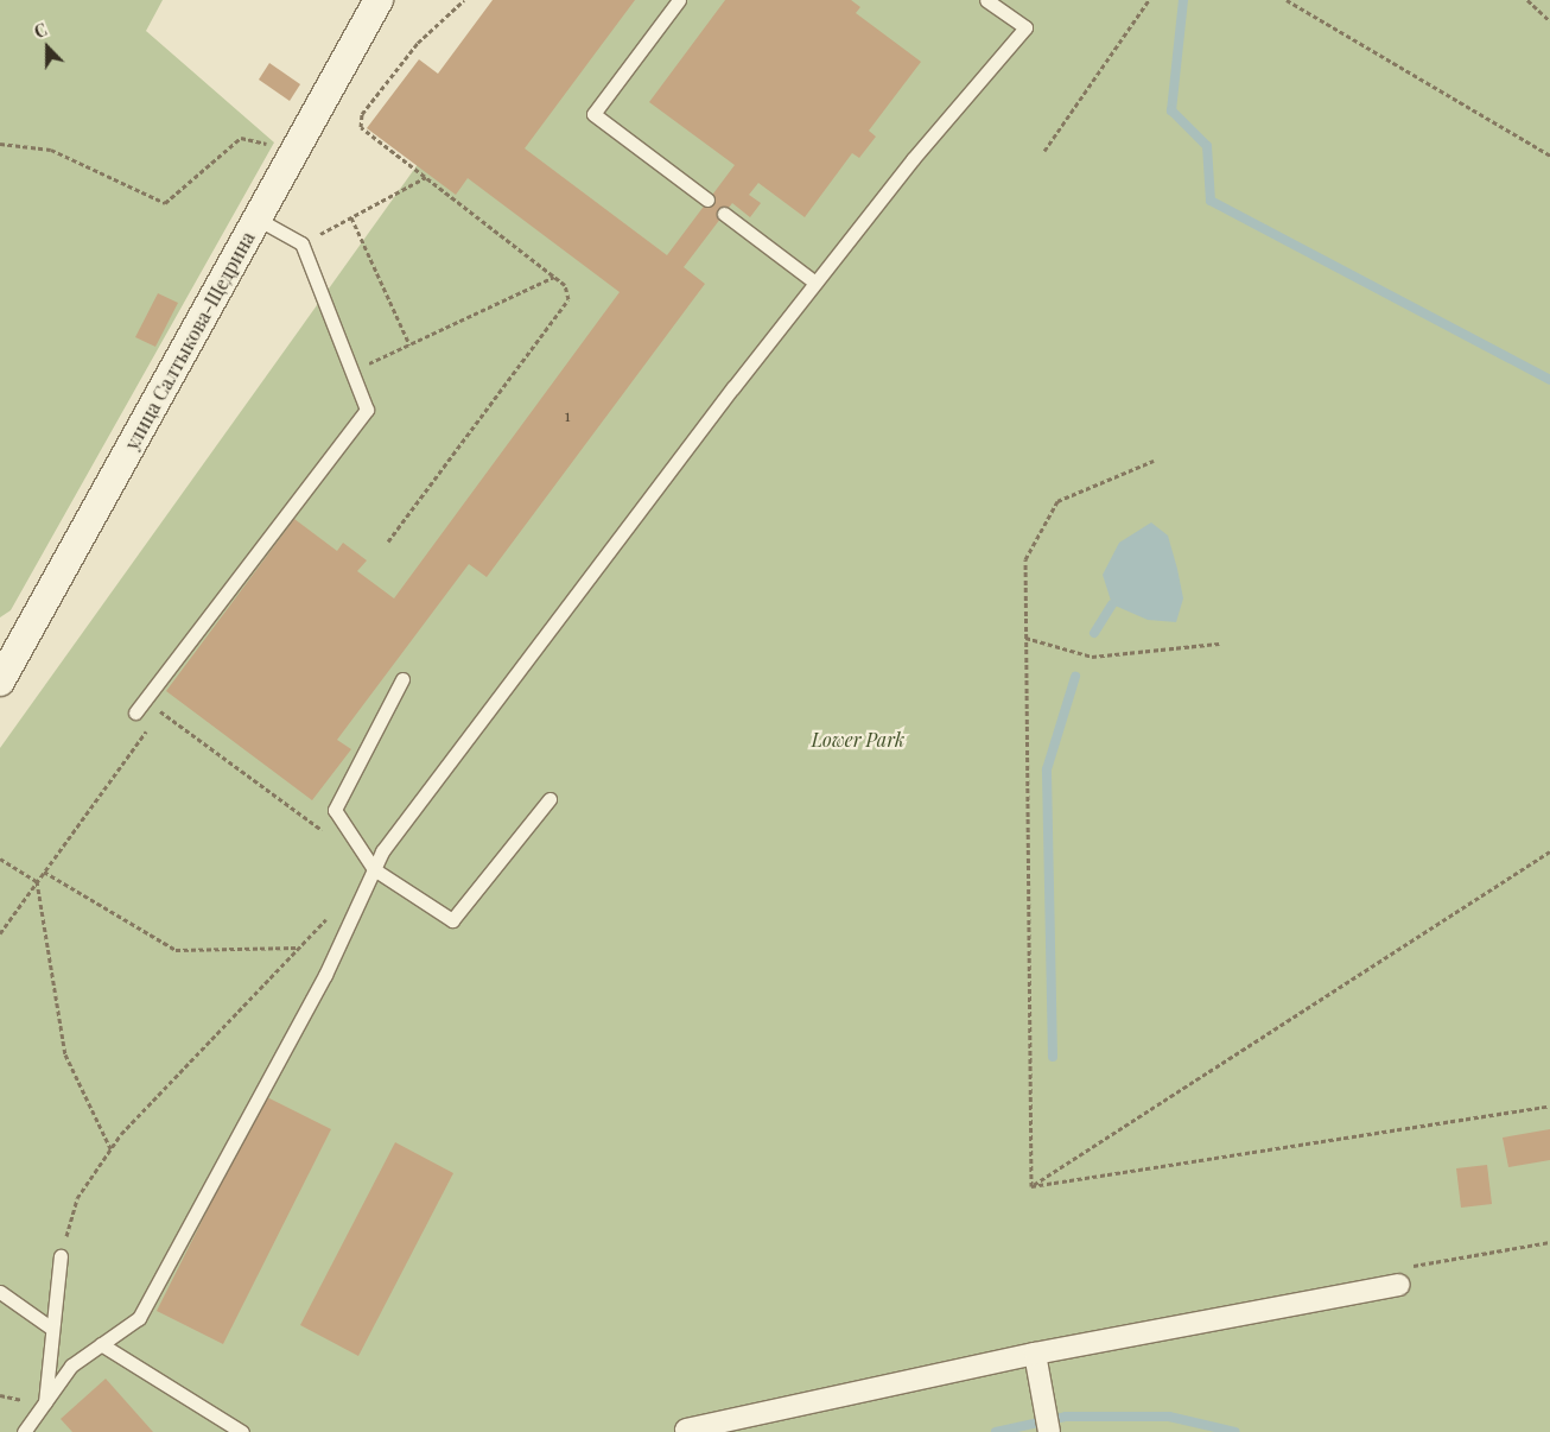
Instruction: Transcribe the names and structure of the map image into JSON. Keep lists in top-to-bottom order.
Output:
{
  "streets": {
    "street": ["улица Салтыкова-Щедрина"]
  },
  "parks": ["Lower Park"],
  "house_numbers": ["1"],
  "north": "top"
}
